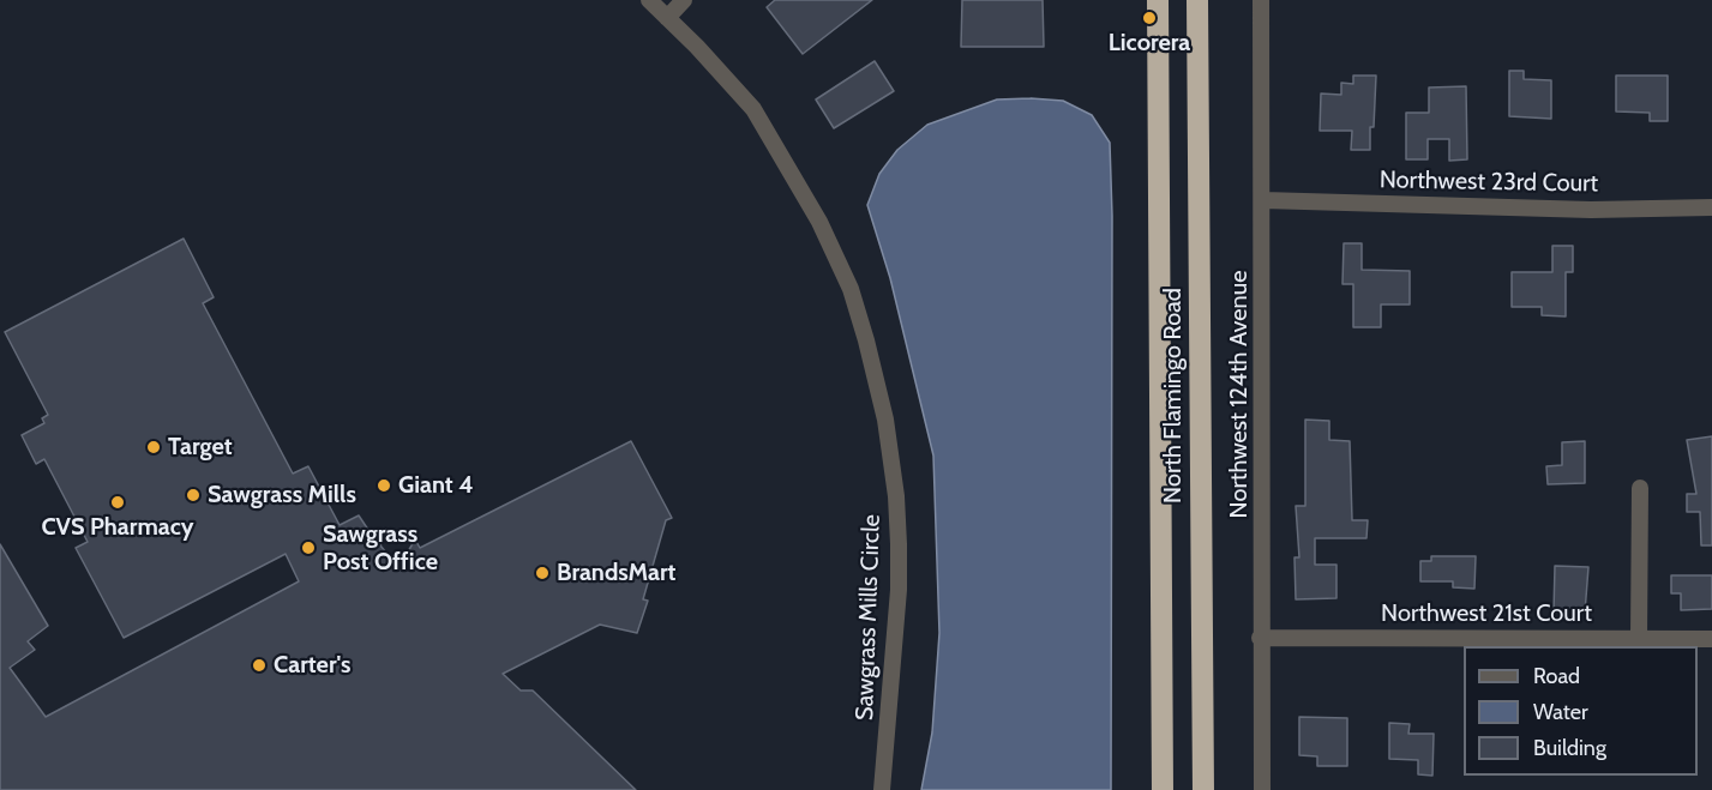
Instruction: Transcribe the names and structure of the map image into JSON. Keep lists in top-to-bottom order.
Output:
{
  "streets": {
    "highway": ["North Flamingo Road"],
    "street": [
      "Northwest 23rd Court",
      "Northwest 124th Avenue",
      "Northwest 21st Court",
      "Sawgrass Mills Circle"
    ]
  },
  "crossings": [
    ["Northwest 23rd Court", "Northwest 124th Avenue"],
    ["Northwest 124th Avenue", "Northwest 21st Court"]
  ],
  "places": [
    "Licorera",
    "Target",
    "Giant 4",
    "Sawgrass Mills",
    "CVS Pharmacy",
    "Sawgrass Post Office",
    "BrandsMart",
    "Carter's"
  ],
  "legend": ["Road", "Water", "Building"]
}
